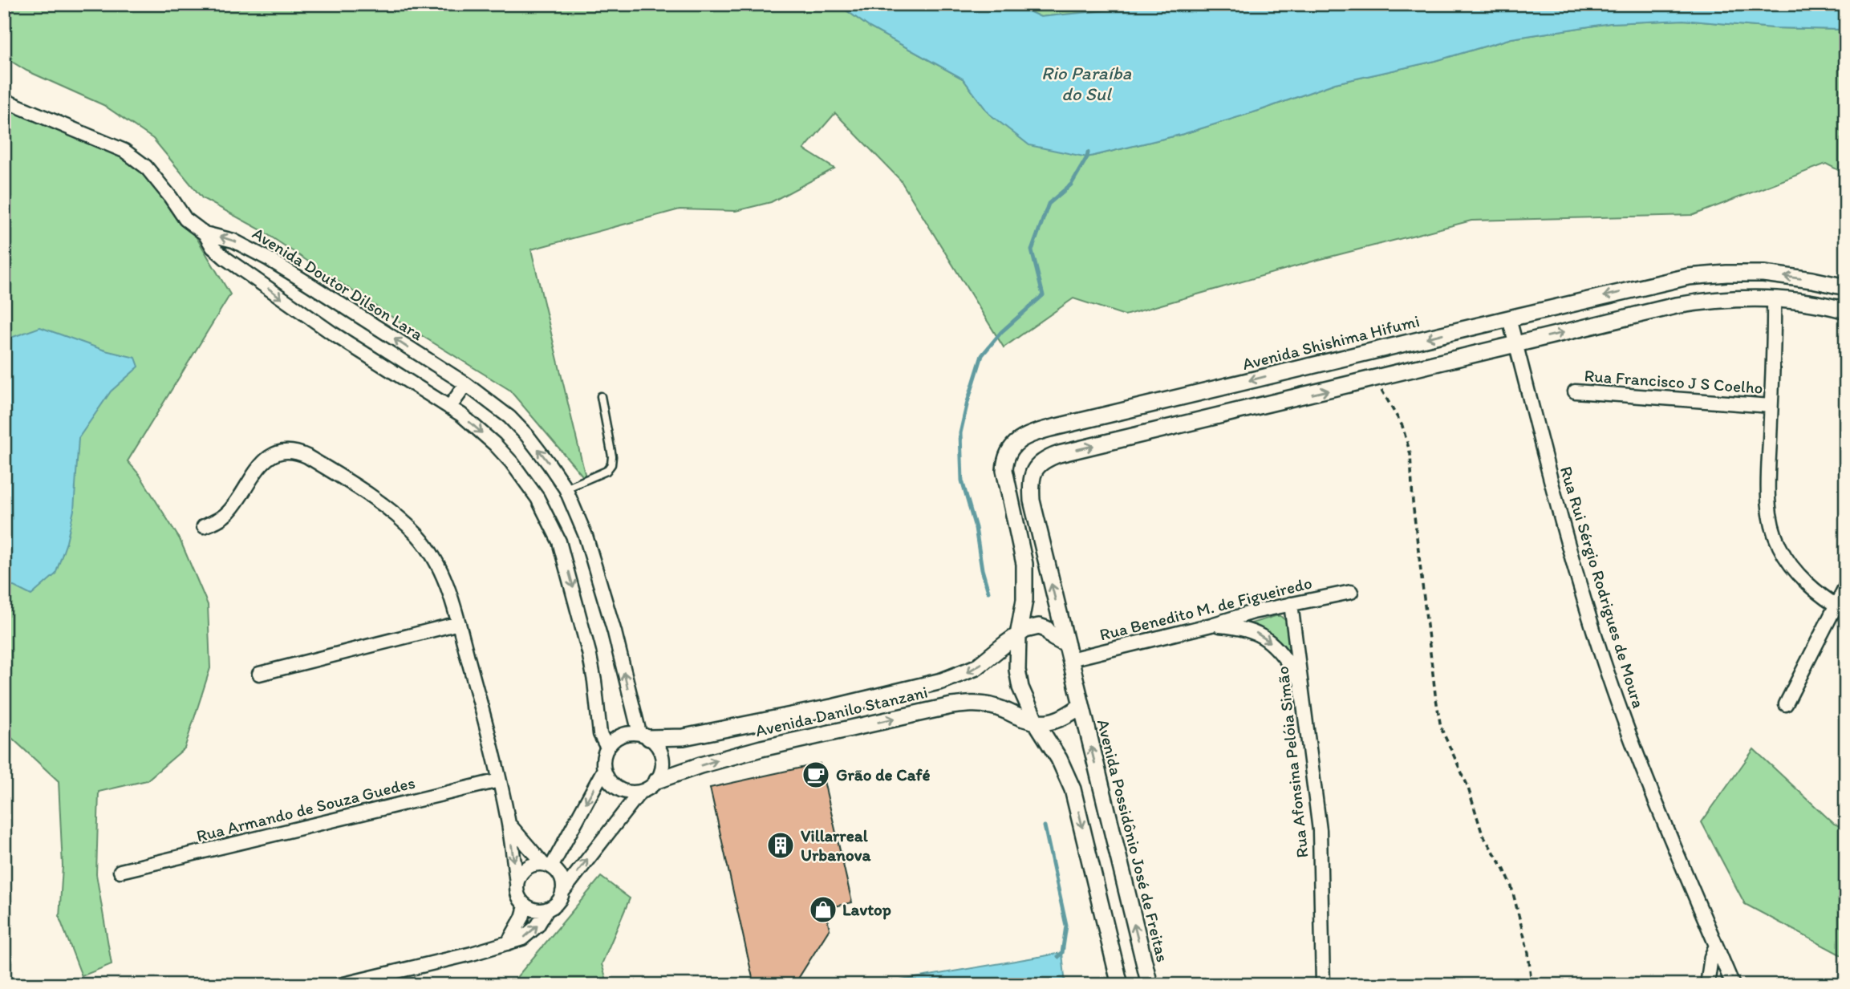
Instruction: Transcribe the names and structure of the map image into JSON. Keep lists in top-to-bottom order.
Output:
{
  "streets": {
    "street": [
      "Avenida Doutor Dilson Lara",
      "Avenida Shishima Hifumi",
      "Rua Francisco J S Coelho",
      "Rua Rui Sérgio Rodrigues de Moura",
      "Rua Benedito M. de Figueiredo",
      "Avenida Danilo Stanzani",
      "Rua Afonsina Pelóia Simão",
      "Rua Armando de Souza Guedes",
      "Avenida Possidônio José de Freitas"
    ]
  },
  "crossings": [
    ["Avenida Doutor Dilson Lara", "Avenida Danilo Stanzani"],
    ["Avenida Shishima Hifumi", "Rua Rui Sérgio Rodrigues de Moura"],
    ["Avenida Shishima Hifumi", "Avenida Danilo Stanzani"],
    ["Rua Benedito M. de Figueiredo", "Rua Afonsina Pelóia Simão"],
    ["Rua Benedito M. de Figueiredo", "Avenida Possidônio José de Freitas"]
  ],
  "water": ["Rio Paraíba do Sul"],
  "places": {
    "cafe": ["Grão de Café"],
    "building": ["Villarreal Urbanova"],
    "shop": ["Lavtop"]
  }
}
